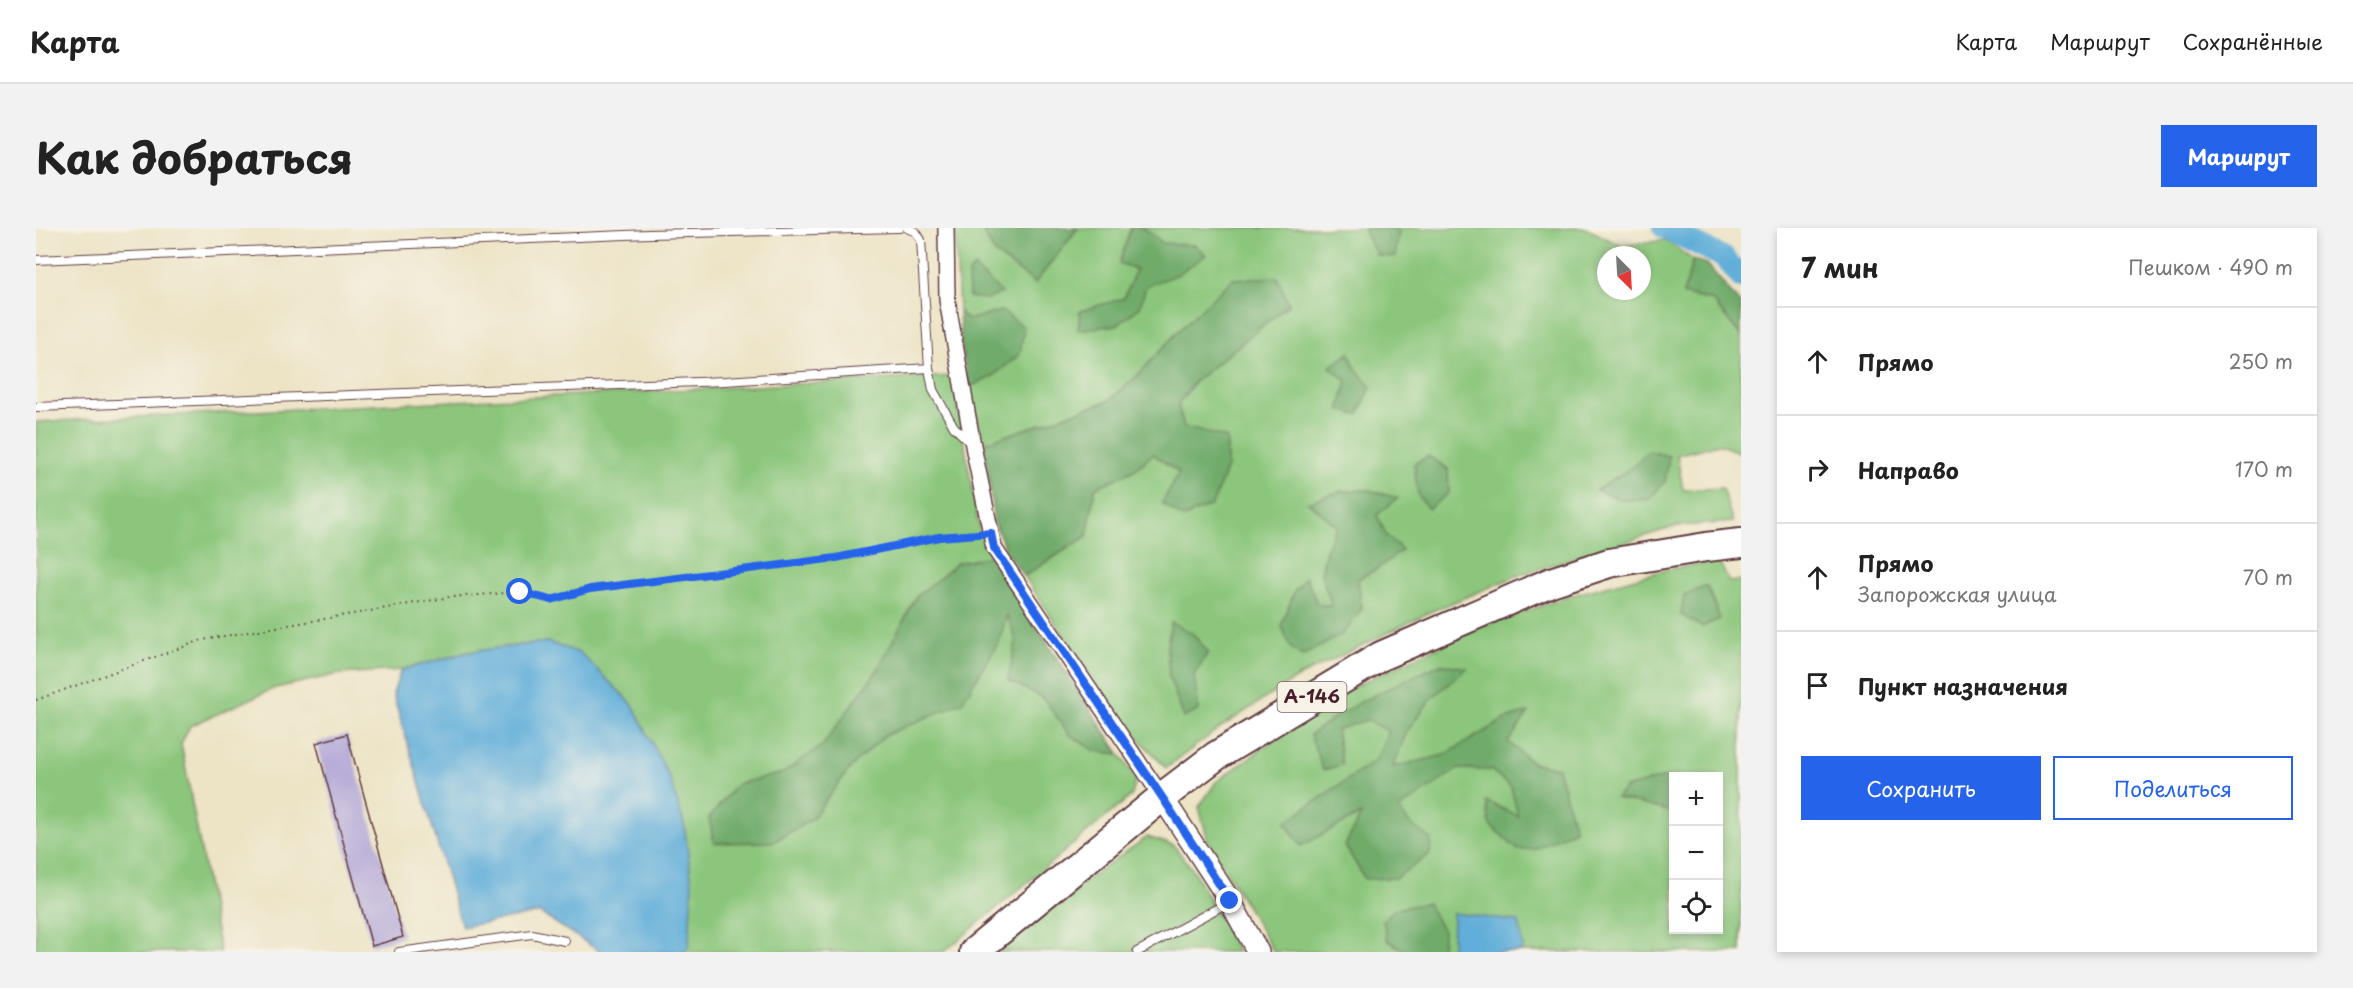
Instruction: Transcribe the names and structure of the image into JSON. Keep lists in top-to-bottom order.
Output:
{
  "streets": {
    "highway": ["А-146"]
  },
  "north": "bottom right",
  "page": {
    "header": "Карта",
    "nav": ["Карта", "Маршрут", "Сохранённые"],
    "title": "Как добраться",
    "buttons": [
      "Маршрут",
      ["Сохранить", "Поделиться"]
    ],
    "heading": ["7 мин", "Пешком · 490 m"],
    "list": [
      ["Прямо", "250 m"],
      ["Направо", "170 m"],
      ["Прямо", "Запорожская улица", "70 m"],
      "Пункт назначения"
    ],
    "map_buttons": ["+", "−"]
  }
}
